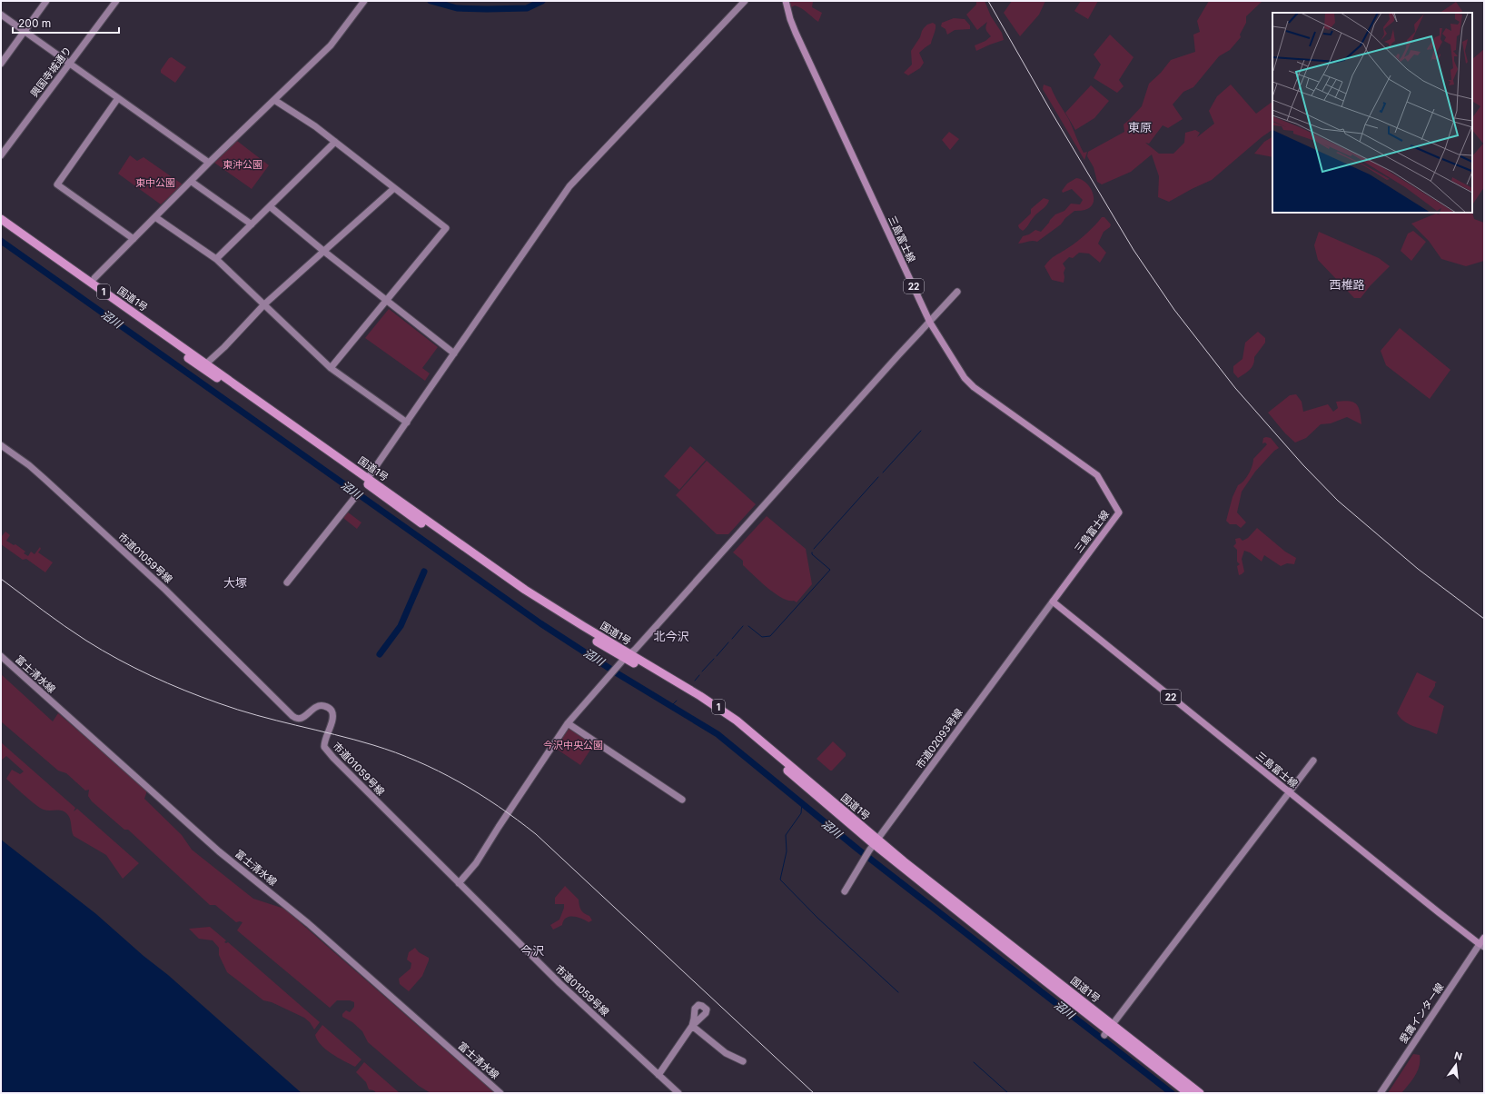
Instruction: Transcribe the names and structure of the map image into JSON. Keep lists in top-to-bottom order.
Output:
{
  "streets": {
    "highway": ["1", "国道1号"],
    "main road": ["三島富士線", "22"],
    "street": [
      "興国寺城通り",
      "市道01059号線",
      "富士清水線",
      "市道02093号線",
      "愛鷹インター線"
    ]
  },
  "crossings": [
    ["三島富士線", "市道02093号線"],
    ["三島富士線", "愛鷹インター線"],
    ["国道1号", "市道02093号線"]
  ],
  "districts": [
    "東原",
    "西椎路",
    "大塚",
    "北今沢",
    "今沢"
  ],
  "water": ["沼川"],
  "parks": ["東沖公園", "東中公園", "今沢中央公園"],
  "scale_bar": "200 m",
  "north": "top"
}
